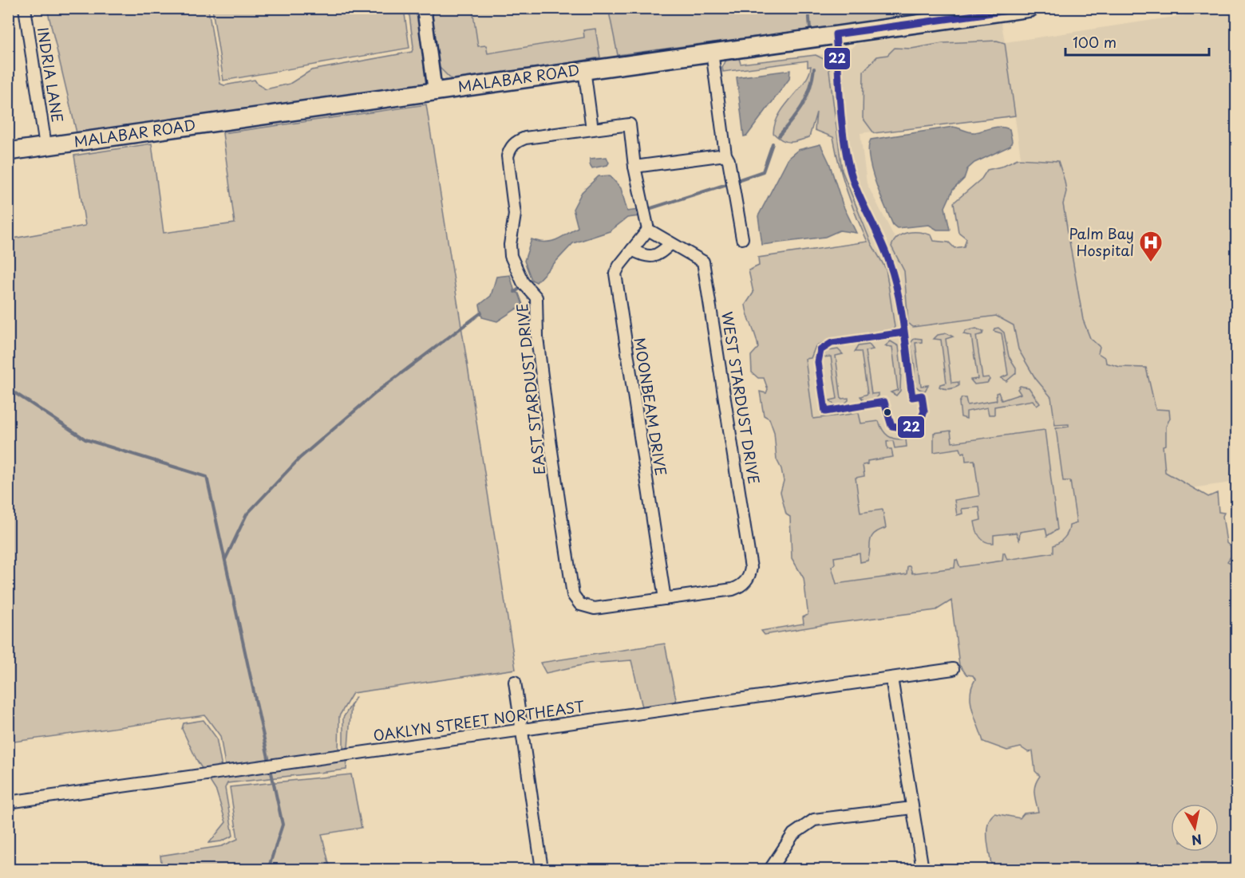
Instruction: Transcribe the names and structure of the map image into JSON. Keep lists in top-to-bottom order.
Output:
{
  "streets": {
    "main road": ["MALABAR ROAD"],
    "street": [
      "INDRIA LANE",
      "EAST STARDUST DRIVE",
      "WEST STARDUST DRIVE",
      "MOONBEAM DRIVE",
      "OAKLYN STREET NORTHEAST"
    ]
  },
  "crossings": [
    ["INDRIA LANE", "MALABAR ROAD"],
    ["EAST STARDUST DRIVE", "WEST STARDUST DRIVE"],
    ["EAST STARDUST DRIVE", "MOONBEAM DRIVE"],
    ["WEST STARDUST DRIVE", "MOONBEAM DRIVE"]
  ],
  "places": {
    "hospital": ["Palm Bay Hospital"]
  },
  "lines": ["transit line 22"],
  "scale_bar": "100 m",
  "north": "bottom"
}
